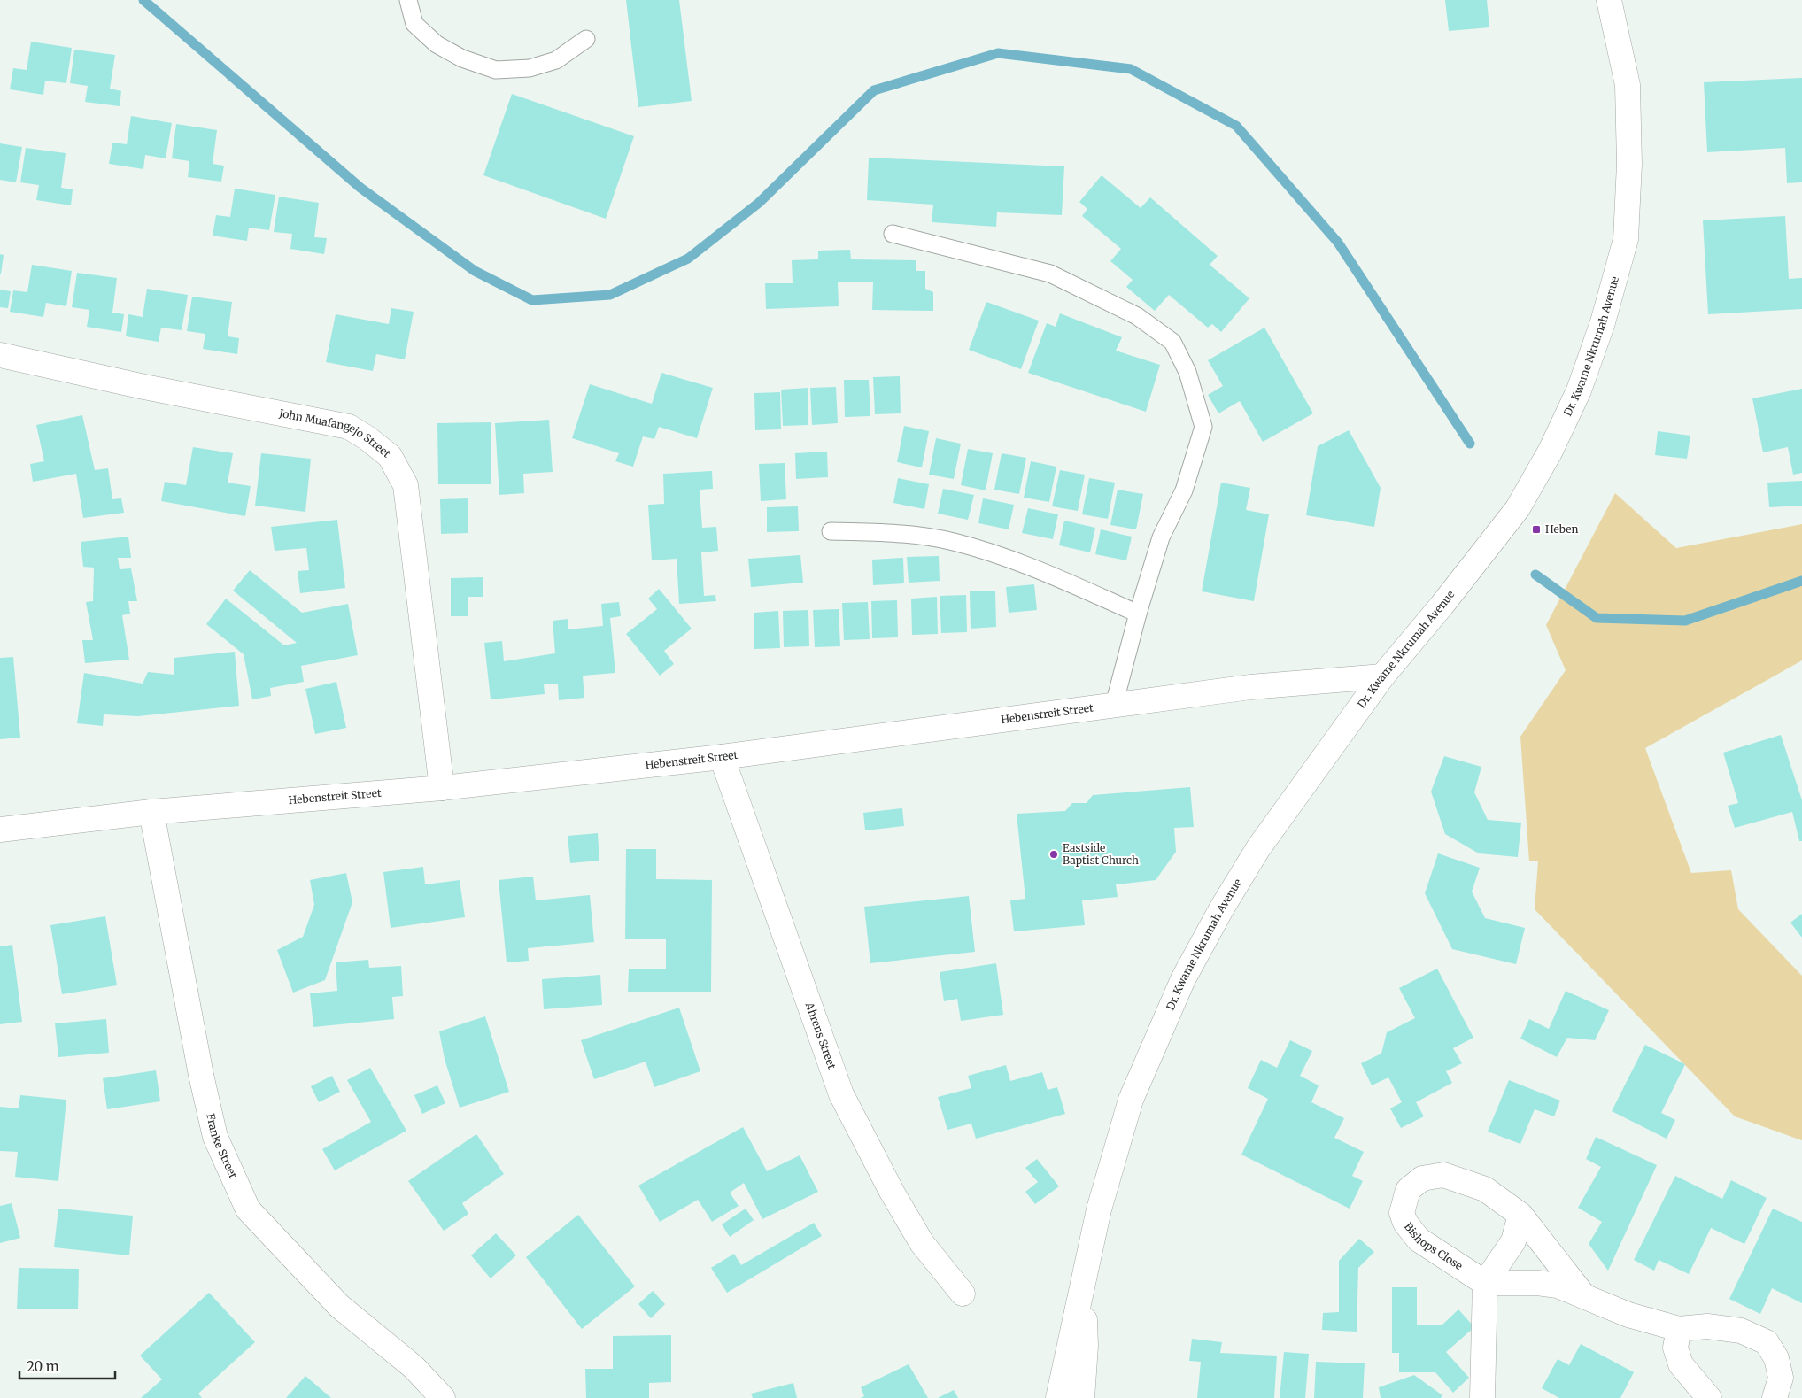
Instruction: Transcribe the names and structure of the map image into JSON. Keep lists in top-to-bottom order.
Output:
{
  "streets": {
    "street": [
      "Dr. Kwame Nkrumah Avenue",
      "John Muafangejo Street",
      "Hebenstreit Street",
      "Ahrens Street",
      "Franke Street",
      "Bishops Close"
    ]
  },
  "crossings": [
    ["Dr. Kwame Nkrumah Avenue", "Hebenstreit Street"],
    ["John Muafangejo Street", "Hebenstreit Street"],
    ["Hebenstreit Street", "Ahrens Street"],
    ["Hebenstreit Street", "Franke Street"]
  ],
  "places": {
    "transit": ["Heben"],
    "other": ["Eastside Baptist Church"]
  },
  "scale_bar": "20 m"
}
